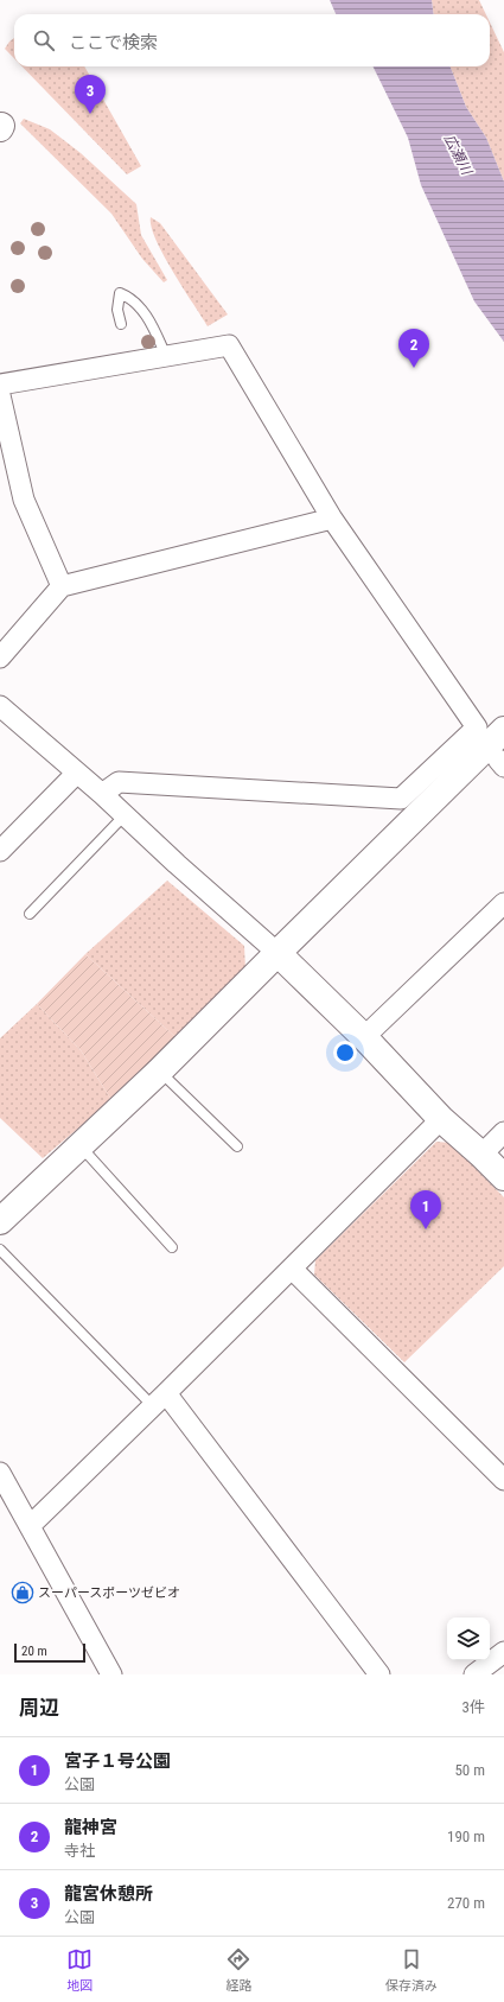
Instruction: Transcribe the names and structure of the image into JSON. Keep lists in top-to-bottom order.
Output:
{
  "water": ["広瀬川"],
  "places": {
    "shop": ["スーパースポーツゼビオ"]
  },
  "scale_bar": "20 m",
  "page": {
    "search": "ここで検索",
    "pins": ["3", "2", "1"],
    "scale": "20 m",
    "heading": ["周辺", "3件"],
    "list": [
      {
        "mark": "1",
        "name": "宮子１号公園",
        "note": "公園",
        "value": "50 m"
      },
      {
        "mark": "2",
        "name": "龍神宮",
        "note": "寺社",
        "value": "190 m"
      },
      {
        "mark": "3",
        "name": "龍宮休憩所",
        "note": "公園",
        "value": "270 m"
      }
    ],
    "nav": ["地図", "経路", "保存済み"]
  }
}
